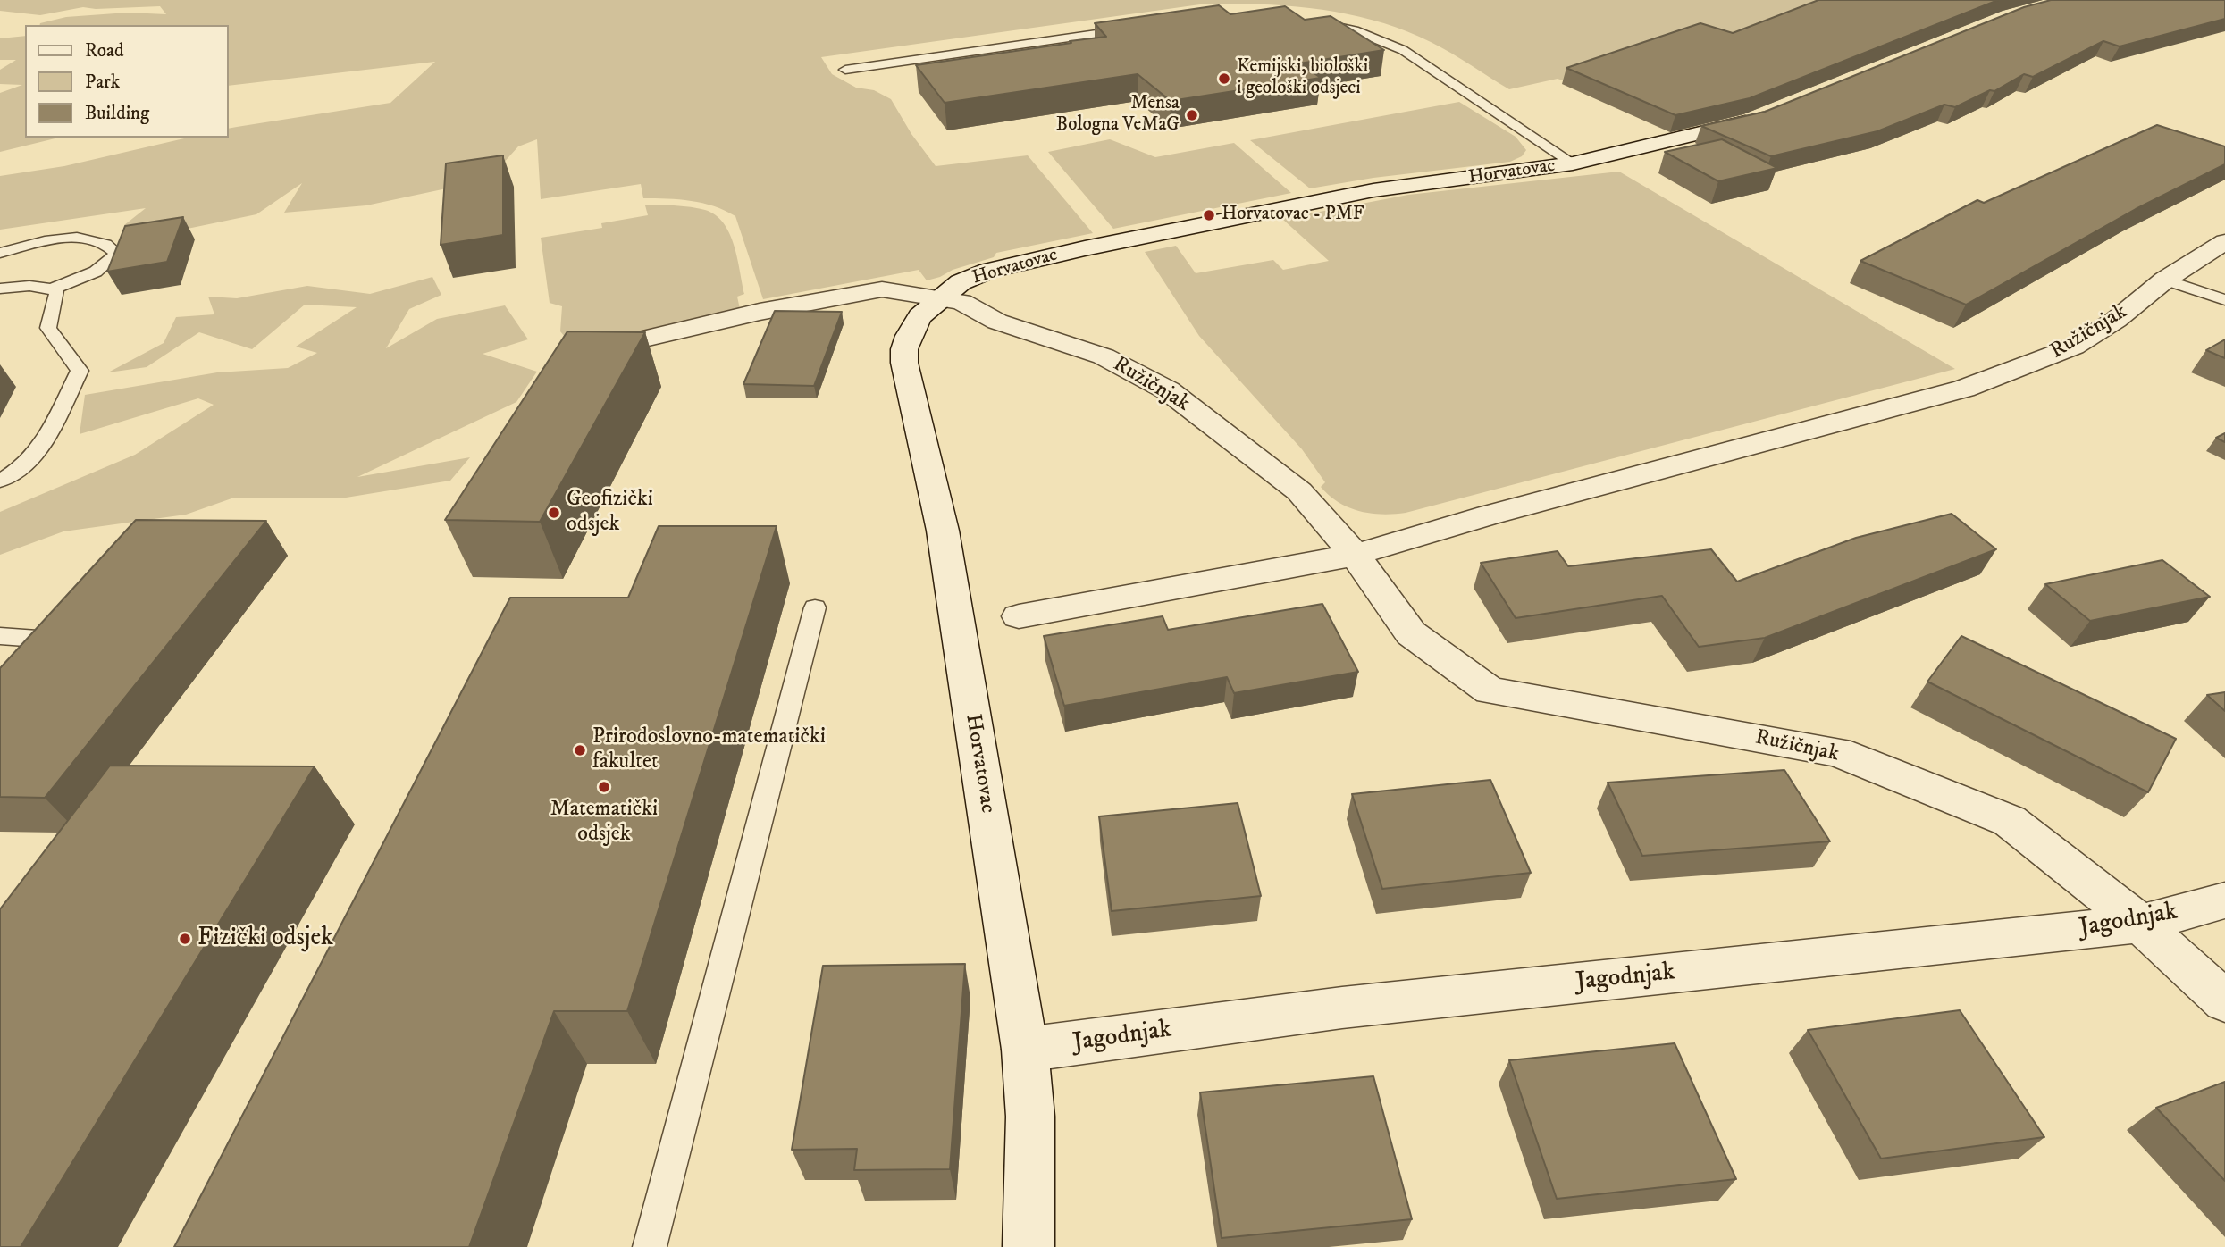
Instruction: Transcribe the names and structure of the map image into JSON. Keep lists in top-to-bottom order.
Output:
{
  "streets": {
    "street": ["Horvatovac", "Ružičnjak", "Jagodnjak"]
  },
  "crossings": [
    ["Horvatovac", "Ružičnjak"],
    ["Horvatovac", "Jagodnjak"],
    ["Ružičnjak", "Jagodnjak"]
  ],
  "places": [
    "Kemijski, biološki i geološki odsjeci",
    "Mensa Bologna VeMaG",
    "Horvatovac - PMF",
    "Geofizički odsjek",
    "Prirodoslovno-matematički fakultet",
    "Matematički odsjek",
    "Fizički odsjek"
  ],
  "legend": ["Road", "Park", "Building"]
}
